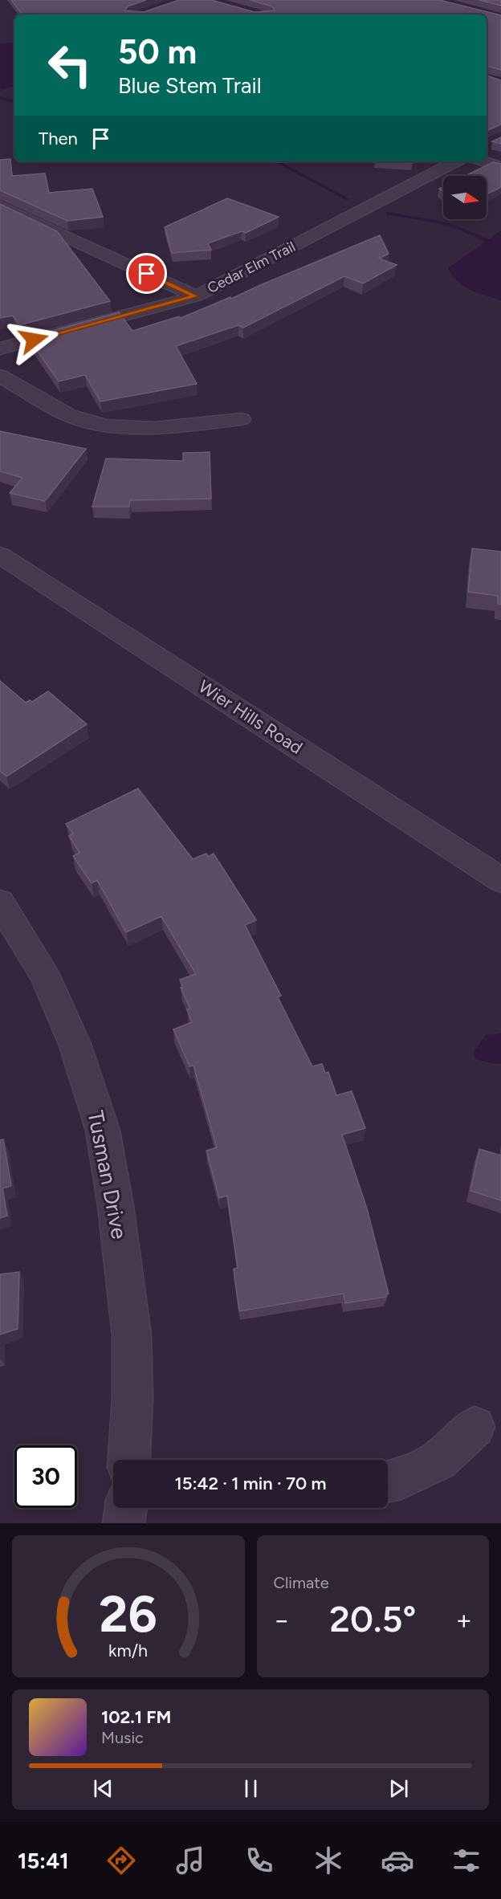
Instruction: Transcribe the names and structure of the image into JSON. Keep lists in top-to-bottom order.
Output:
{
  "streets": {
    "street": ["Cedar Elm Trail", "Wier Hills Road", "Tusman Drive"]
  },
  "north": "right",
  "page": {
    "turn": ["50 m", "Blue Stem Trail"],
    "then": "Then",
    "limit": "30",
    "trip": "15:42 · 1 min · 70 m",
    "tile": "Climate",
    "heat": ["−", "20.5°", "+"],
    "song": ["102.1 FM", "Music"],
    "tabs": "15:41",
    "gauge": ["26", "km/h"]
  }
}
